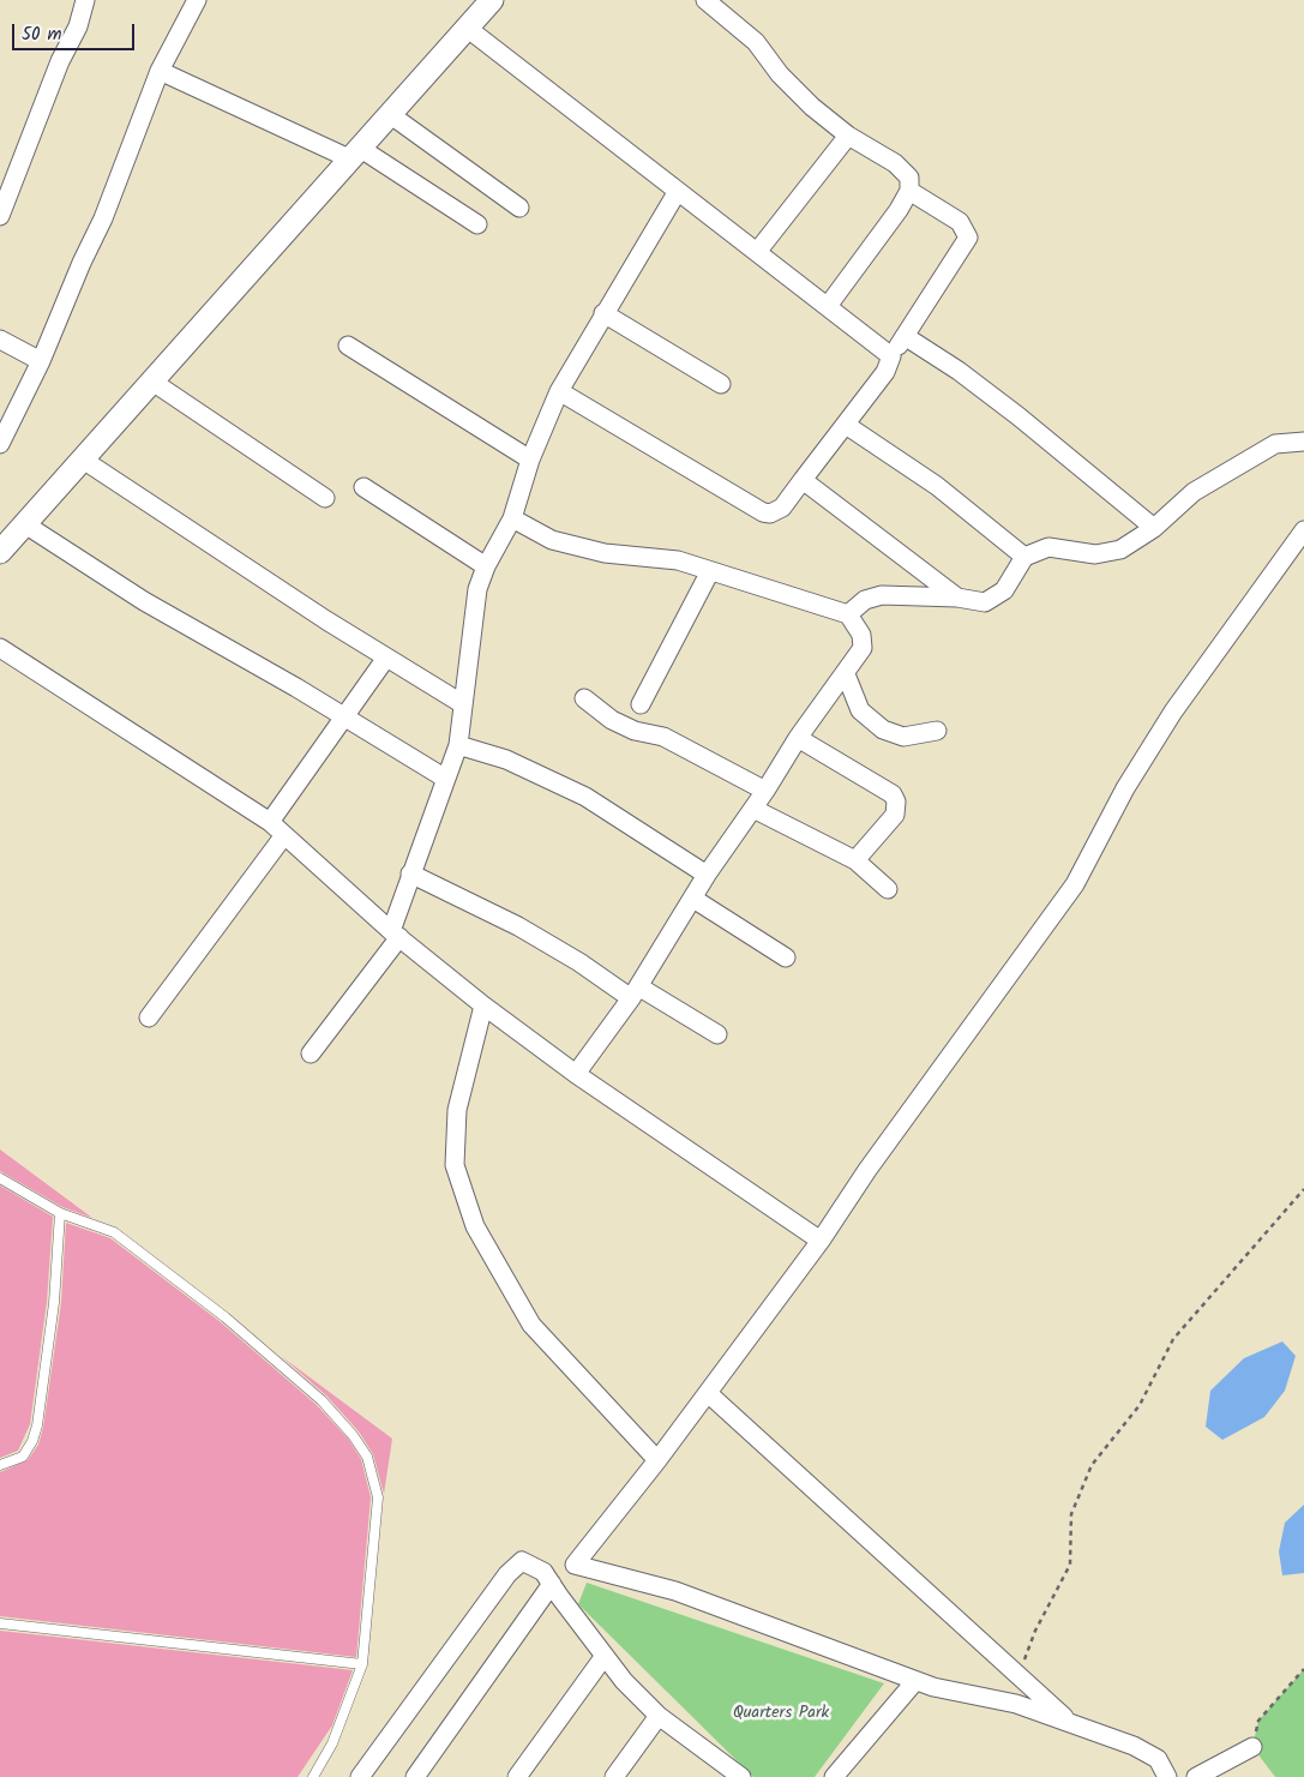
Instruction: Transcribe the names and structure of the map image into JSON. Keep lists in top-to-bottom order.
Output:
{
  "parks": ["Quarters Park"],
  "scale_bar": "50 m"
}
